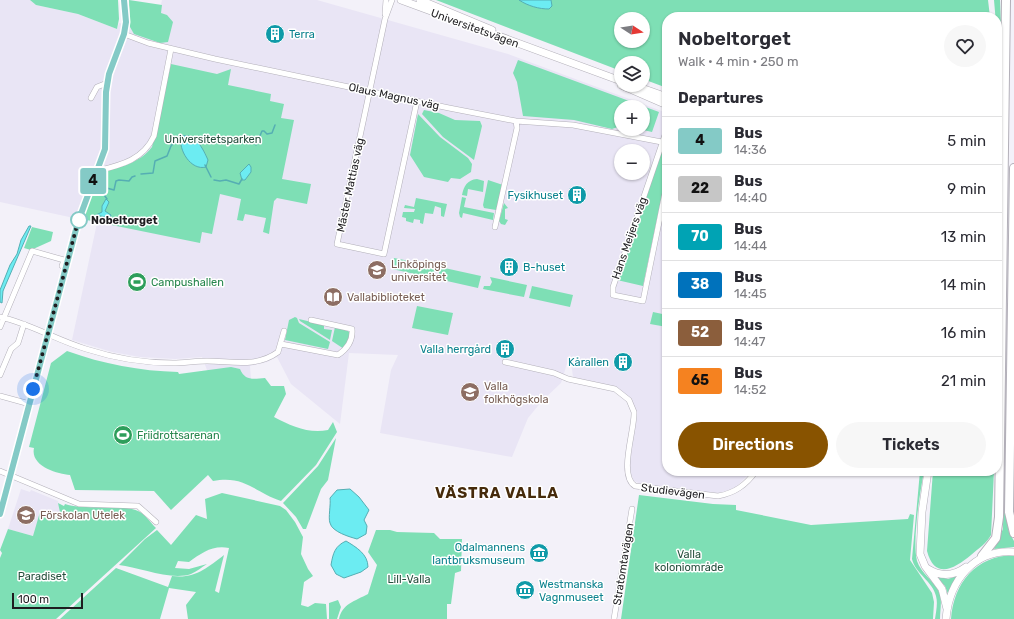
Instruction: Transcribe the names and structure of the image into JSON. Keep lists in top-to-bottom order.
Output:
{
  "streets": {
    "main road": ["Universitetsvägen"],
    "street": [
      "Olaus Magnus väg",
      "Mäster Mattias väg",
      "Hans Meijers väg",
      "Studievägen",
      "Stratomtavägen"
    ]
  },
  "crossings": [
    ["Olaus Magnus väg", "Mäster Mattias väg"]
  ],
  "districts": ["VÄSTRA VALLA"],
  "parks": [
    "Universitetsparken",
    "Valla koloniområde",
    "Paradiset",
    "Lill-Valla"
  ],
  "places": {
    "building": [
      "Terra",
      "Fysikhuset",
      "B-huset",
      "Valla herrgård",
      "Kårallen"
    ],
    "other": ["Nobeltorget"],
    "school or university": ["Linköpings universitet", "Valla folkhögskola", "Förskolan Utelek"],
    "sports": ["Campushallen", "Friidrottsarenan"],
    "library": ["Vallabiblioteket"],
    "museum": ["Odalmannens lantbruksmuseum", "Westmanska Vagnmuseet"]
  },
  "lines": ["bus line 4"],
  "scale_bar": "100 m",
  "north": "right",
  "page": {
    "on_map": "4",
    "map_buttons": ["+", "−"],
    "heading": [
      ["Nobeltorget", "Walk · 4 min · 250 m"],
      "Departures"
    ],
    "list": [
      {
        "mark": "4",
        "name": "Bus",
        "note": "14:36",
        "value": "5 min"
      },
      {
        "mark": "22",
        "name": "Bus",
        "note": "14:40",
        "value": "9 min"
      },
      {
        "mark": "70",
        "name": "Bus",
        "note": "14:44",
        "value": "13 min"
      },
      {
        "mark": "38",
        "name": "Bus",
        "note": "14:45",
        "value": "14 min"
      },
      {
        "mark": "52",
        "name": "Bus",
        "note": "14:47",
        "value": "16 min"
      },
      {
        "mark": "65",
        "name": "Bus",
        "note": "14:52",
        "value": "21 min"
      }
    ],
    "buttons": ["Directions", "Tickets"],
    "scale": "100 m"
  }
}
